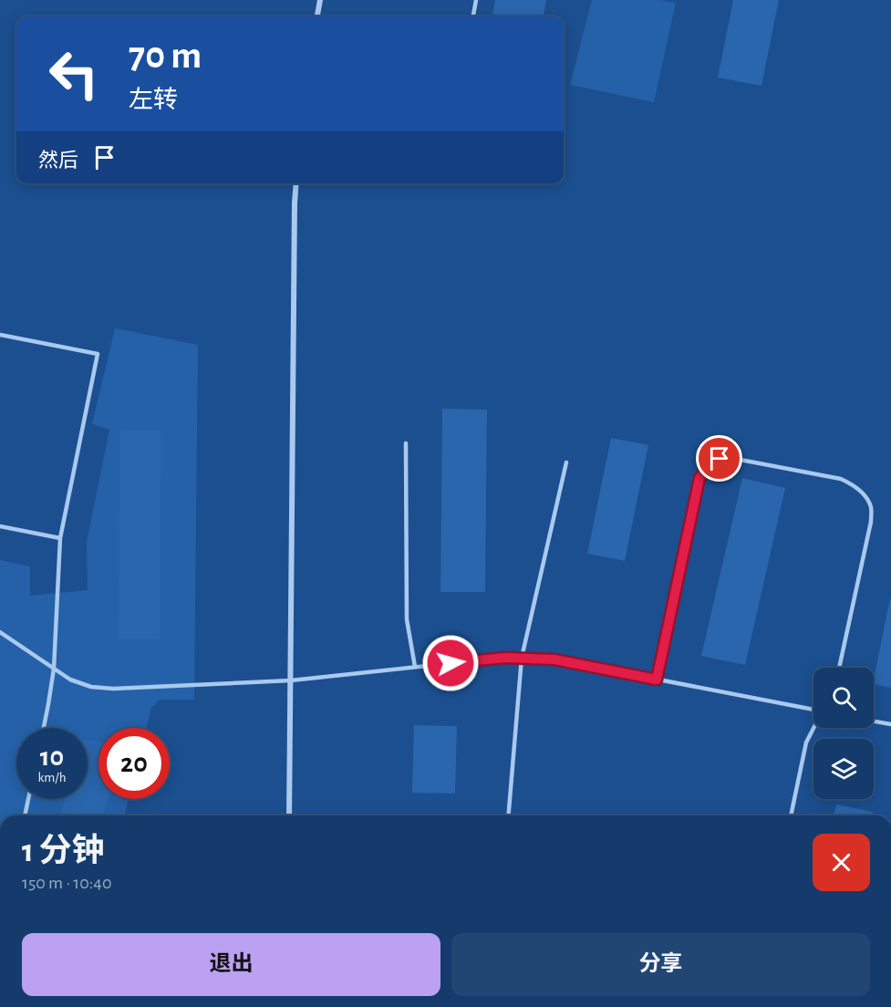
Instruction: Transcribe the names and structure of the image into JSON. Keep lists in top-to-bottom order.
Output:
{
  "page": {
    "turn": ["70 m", "左转"],
    "then": "然后",
    "speed": "10 km/h",
    "limit": "20",
    "heading": ["1 分钟", "150 m · 10:40"],
    "buttons": ["退出", "分享"]
  }
}
